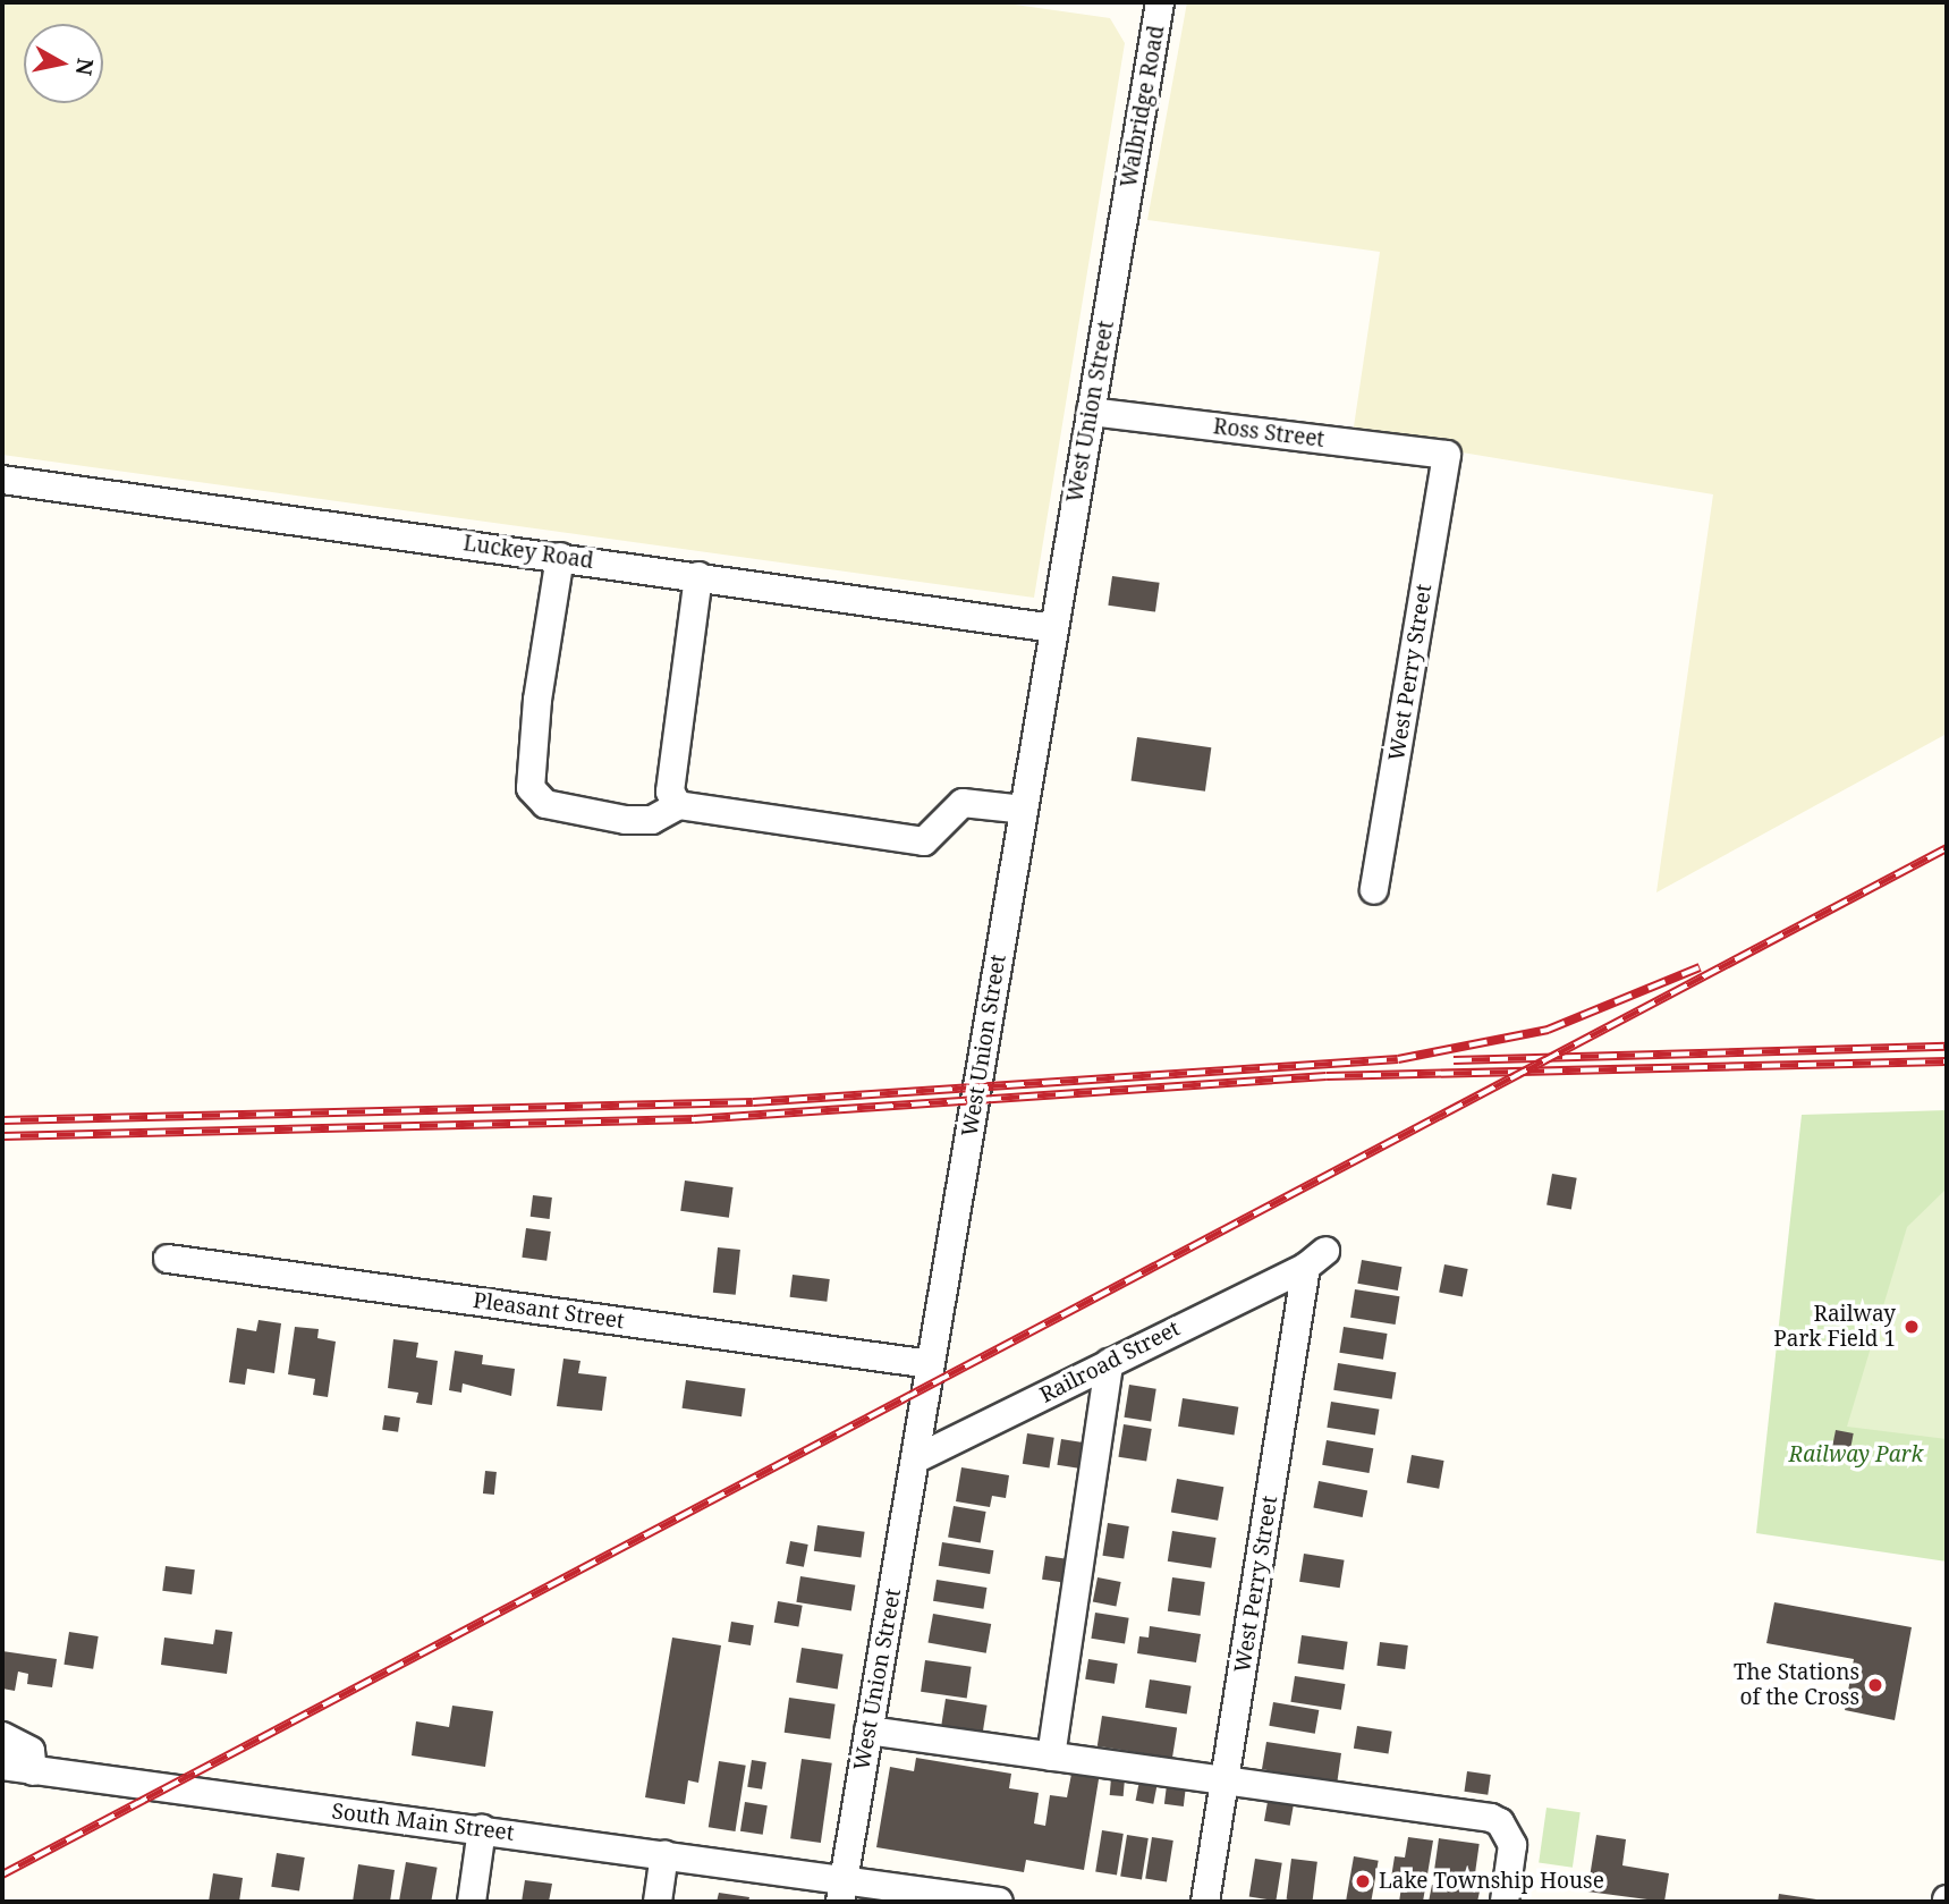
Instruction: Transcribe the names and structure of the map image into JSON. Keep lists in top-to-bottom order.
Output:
{
  "streets": {
    "street": [
      "Walbridge Road",
      "West Union Street",
      "Ross Street",
      "Luckey Road",
      "West Perry Street",
      "Pleasant Street",
      "Railroad Street",
      "South Main Street"
    ]
  },
  "crossings": [
    ["Walbridge Road", "West Union Street"],
    ["West Union Street", "Ross Street"],
    ["West Union Street", "Luckey Road"],
    ["West Union Street", "Pleasant Street"],
    ["West Union Street", "Railroad Street"],
    ["West Union Street", "South Main Street"],
    ["Ross Street", "West Perry Street"],
    ["West Perry Street", "Railroad Street"]
  ],
  "parks": ["Railway Park"],
  "places": ["Railway Park Field 1", "The Stations of the Cross", "Lake Township House"],
  "north": "right"
}
